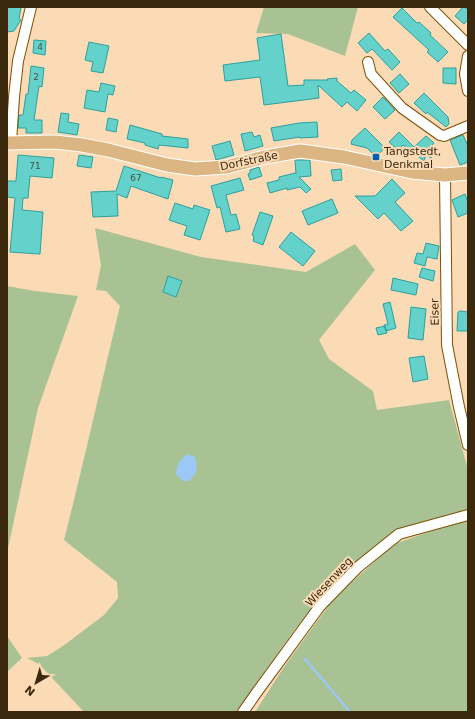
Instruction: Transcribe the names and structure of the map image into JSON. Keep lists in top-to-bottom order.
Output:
{
  "streets": {
    "main road": ["Dorfstraße"],
    "street": ["Eiser", "Wiesenweg"]
  },
  "crossings": [
    ["Dorfstraße", "Eiser"]
  ],
  "places": {
    "transit": ["Tangstedt, Denkmal"]
  },
  "house_numbers": [
    "4",
    "2",
    "71",
    "67"
  ],
  "north": "bottom left"
}
